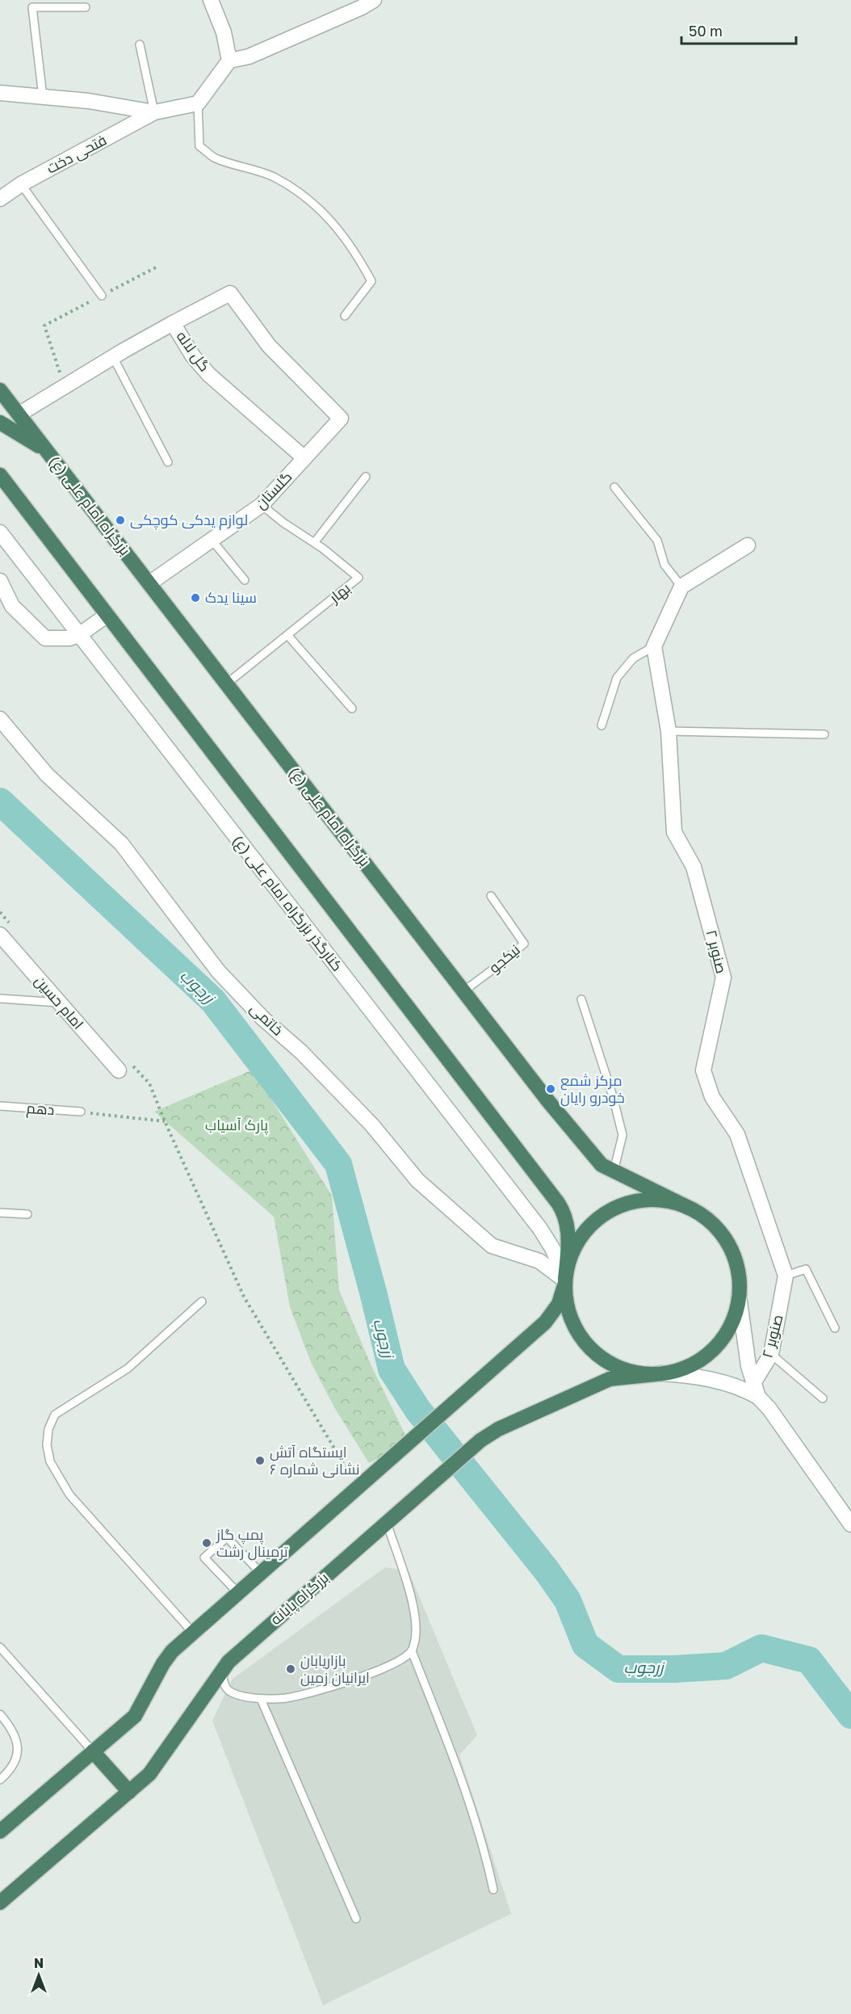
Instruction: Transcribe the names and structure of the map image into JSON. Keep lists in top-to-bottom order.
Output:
{
  "streets": {
    "highway": ["بزرگراه امام علی (ع)", "بزرگراه پایانه"],
    "street": [
      "فتحی دخت",
      "گل لاله",
      "گلستان",
      "کنارگذر بزرگراه امام علی (ع)",
      "صنوبر ۲",
      "امام حسین",
      "خاتمی"
    ],
    "lane": ["بهار", "نیکجو", "دهم"]
  },
  "crossings": [
    ["گل لاله", "گلستان"],
    ["گل لاله", "بزرگراه امام علی (ع)"],
    ["گلستان", "بزرگراه امام علی (ع)"],
    ["گلستان", "بهار"],
    ["بزرگراه امام علی (ع)", "بهار"],
    ["بزرگراه امام علی (ع)", "نیکجو"],
    ["کنارگذر بزرگراه امام علی (ع)", "خاتمی"]
  ],
  "water": ["زرجوب"],
  "parks": ["پارک آسیاب"],
  "places": [
    "لوازم یدکی کوچکی",
    "سینا یدک",
    "مرکز شمع خودرو رایان",
    "ایستگاه آتش نشانی شماره ۶",
    "پمپ گاز ترمینال رشت",
    "بازاریابان ایرانیان زمین"
  ],
  "scale_bar": "50 m",
  "north": "top"
}
